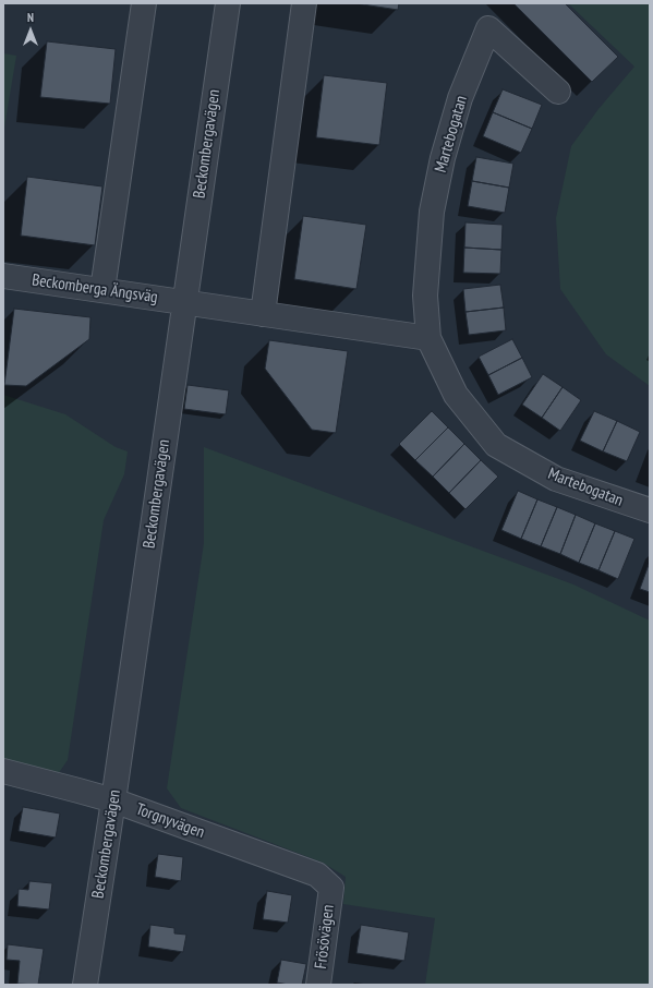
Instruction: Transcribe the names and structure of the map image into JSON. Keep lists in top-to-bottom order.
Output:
{
  "streets": {
    "street": [
      "Martebogatan",
      "Beckombergavägen",
      "Beckomberga Ängsväg",
      "Torgnyvägen",
      "Frösövägen"
    ]
  },
  "crossings": [
    ["Beckombergavägen", "Beckomberga Ängsväg"],
    ["Beckombergavägen", "Torgnyvägen"],
    ["Torgnyvägen", "Frösövägen"]
  ],
  "north": "top"
}
